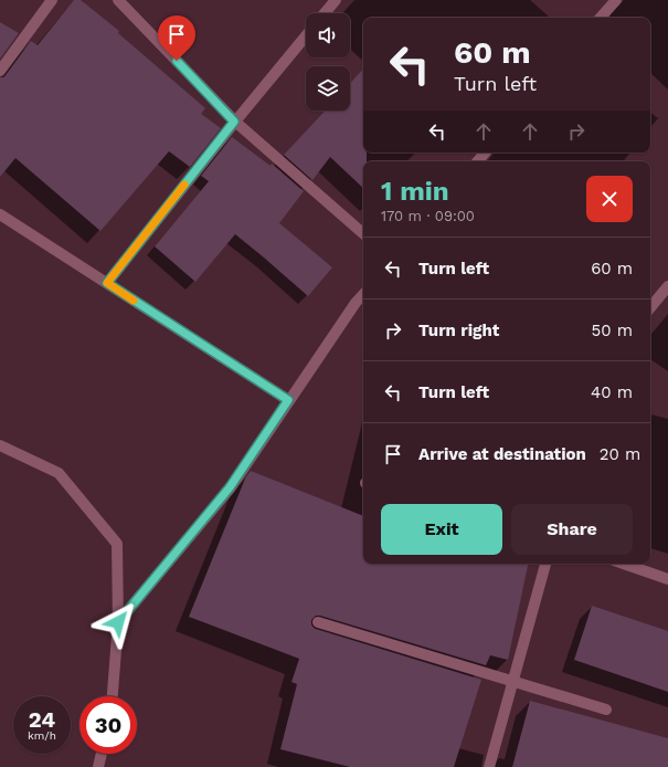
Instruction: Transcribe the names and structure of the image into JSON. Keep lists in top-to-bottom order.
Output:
{
  "page": {
    "turn": ["60 m", "Turn left"],
    "heading": ["1 min", "170 m · 09:00"],
    "list": [
      {
        "name": "Turn left",
        "value": "60 m"
      },
      {
        "name": "Turn right",
        "value": "50 m"
      },
      {
        "name": "Turn left",
        "value": "40 m"
      },
      {
        "name": "Arrive at destination",
        "value": "20 m"
      }
    ],
    "buttons": ["Exit", "Share"],
    "speed": "24 km/h",
    "limit": "30"
  }
}
